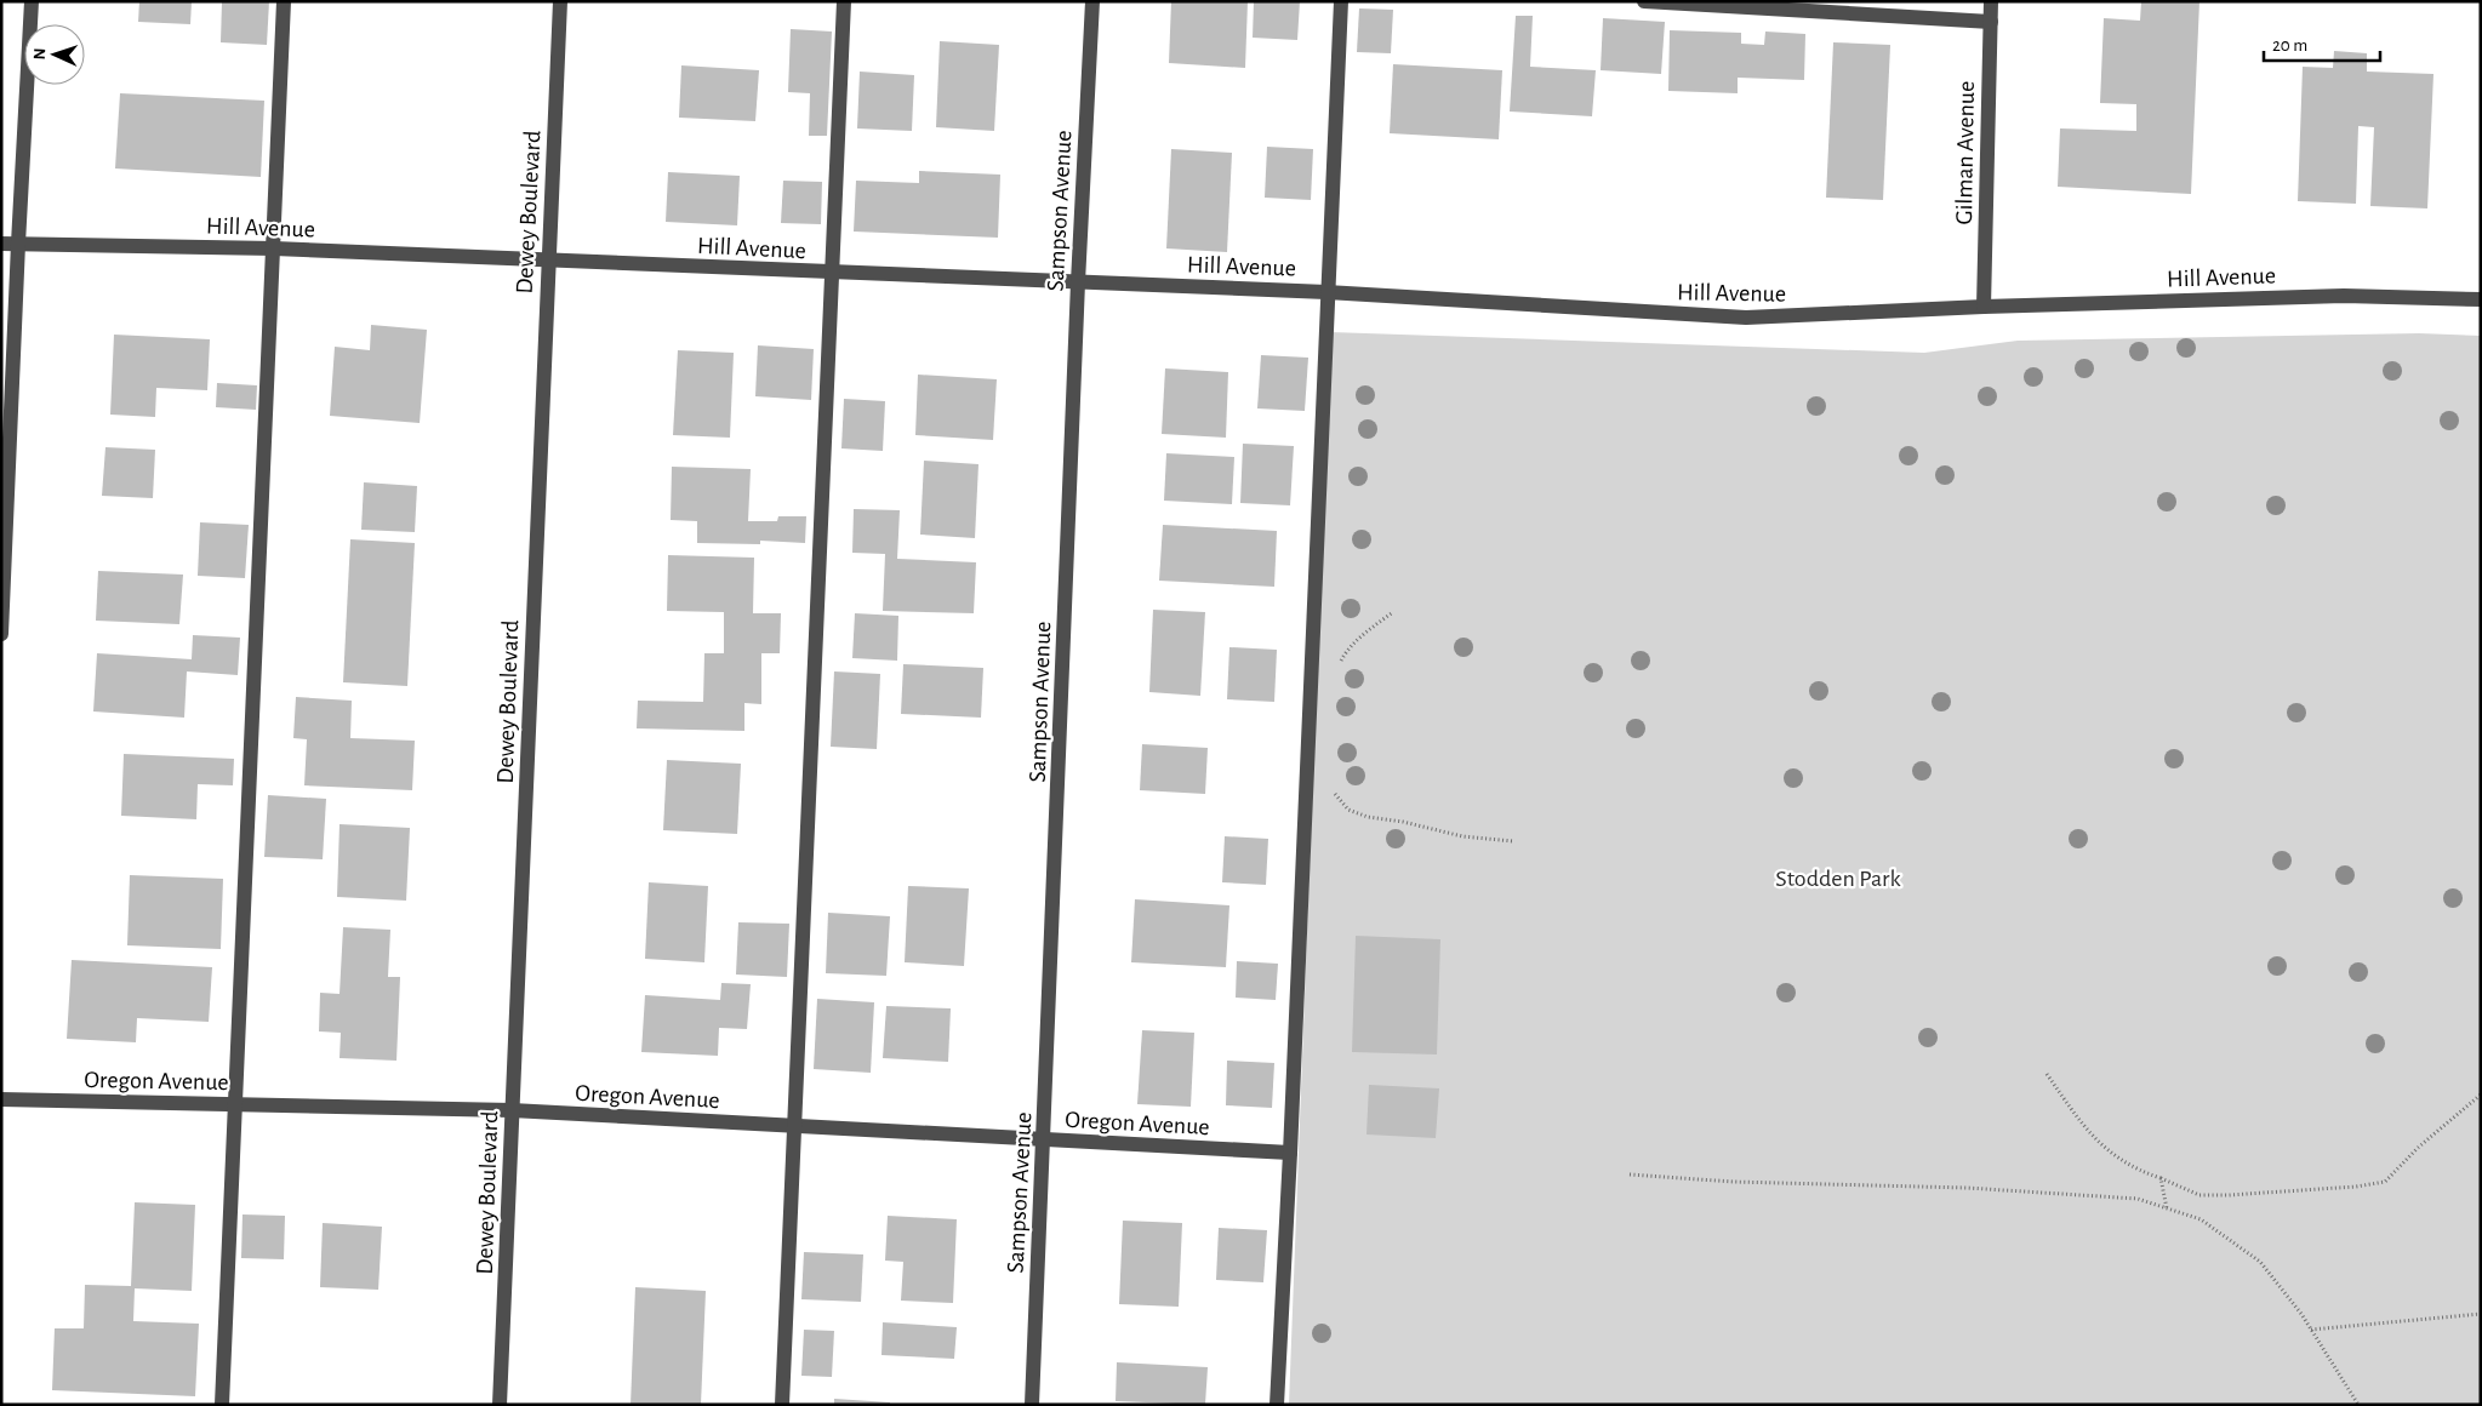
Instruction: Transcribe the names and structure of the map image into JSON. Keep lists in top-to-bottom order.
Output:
{
  "streets": {
    "street": [
      "Gilman Avenue",
      "Sampson Avenue",
      "Dewey Boulevard",
      "Hill Avenue",
      "Oregon Avenue"
    ]
  },
  "crossings": [
    ["Gilman Avenue", "Hill Avenue"],
    ["Sampson Avenue", "Hill Avenue"],
    ["Sampson Avenue", "Oregon Avenue"],
    ["Dewey Boulevard", "Hill Avenue"],
    ["Dewey Boulevard", "Oregon Avenue"]
  ],
  "parks": ["Stodden Park"],
  "scale_bar": "20 m",
  "north": "left"
}
